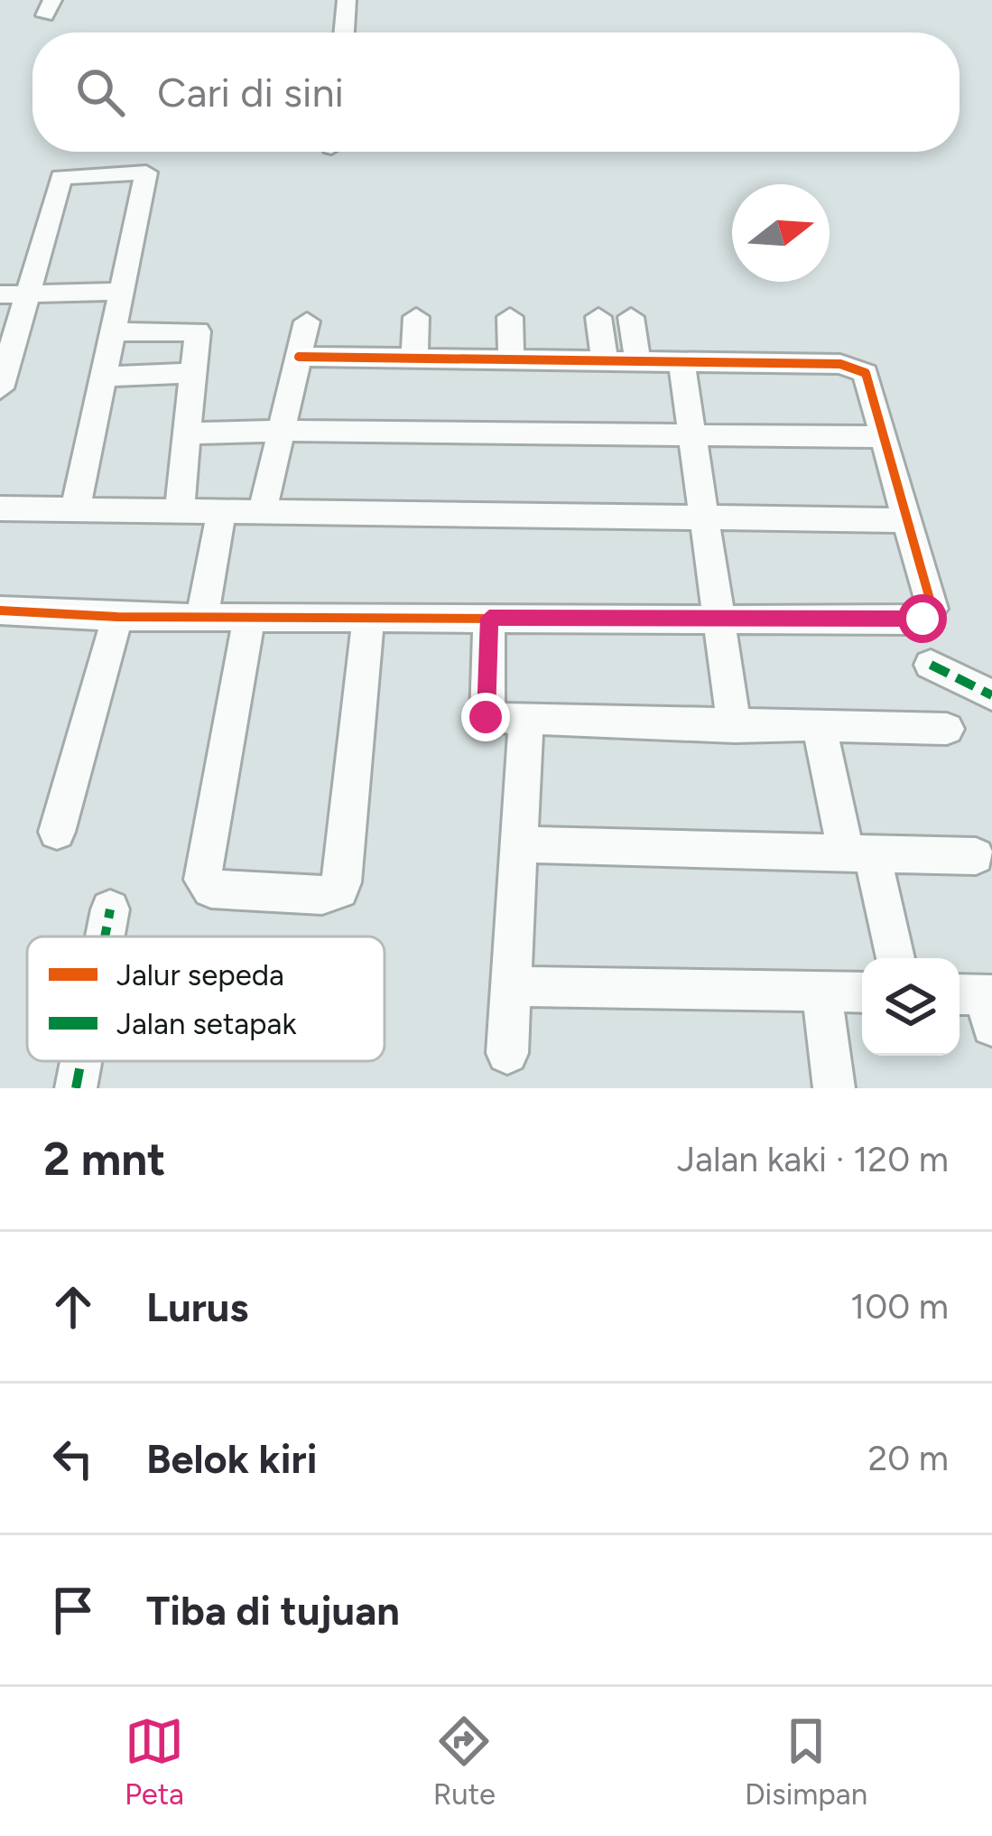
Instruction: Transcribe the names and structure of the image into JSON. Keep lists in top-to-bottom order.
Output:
{
  "legend": ["Jalur sepeda", "Jalan setapak"],
  "north": "right",
  "page": {
    "search": "Cari di sini",
    "heading": ["2 mnt", "Jalan kaki · 120 m"],
    "list": [
      ["Lurus", "100 m"],
      ["Belok kiri", "20 m"],
      "Tiba di tujuan"
    ],
    "nav": ["Peta", "Rute", "Disimpan"]
  }
}
